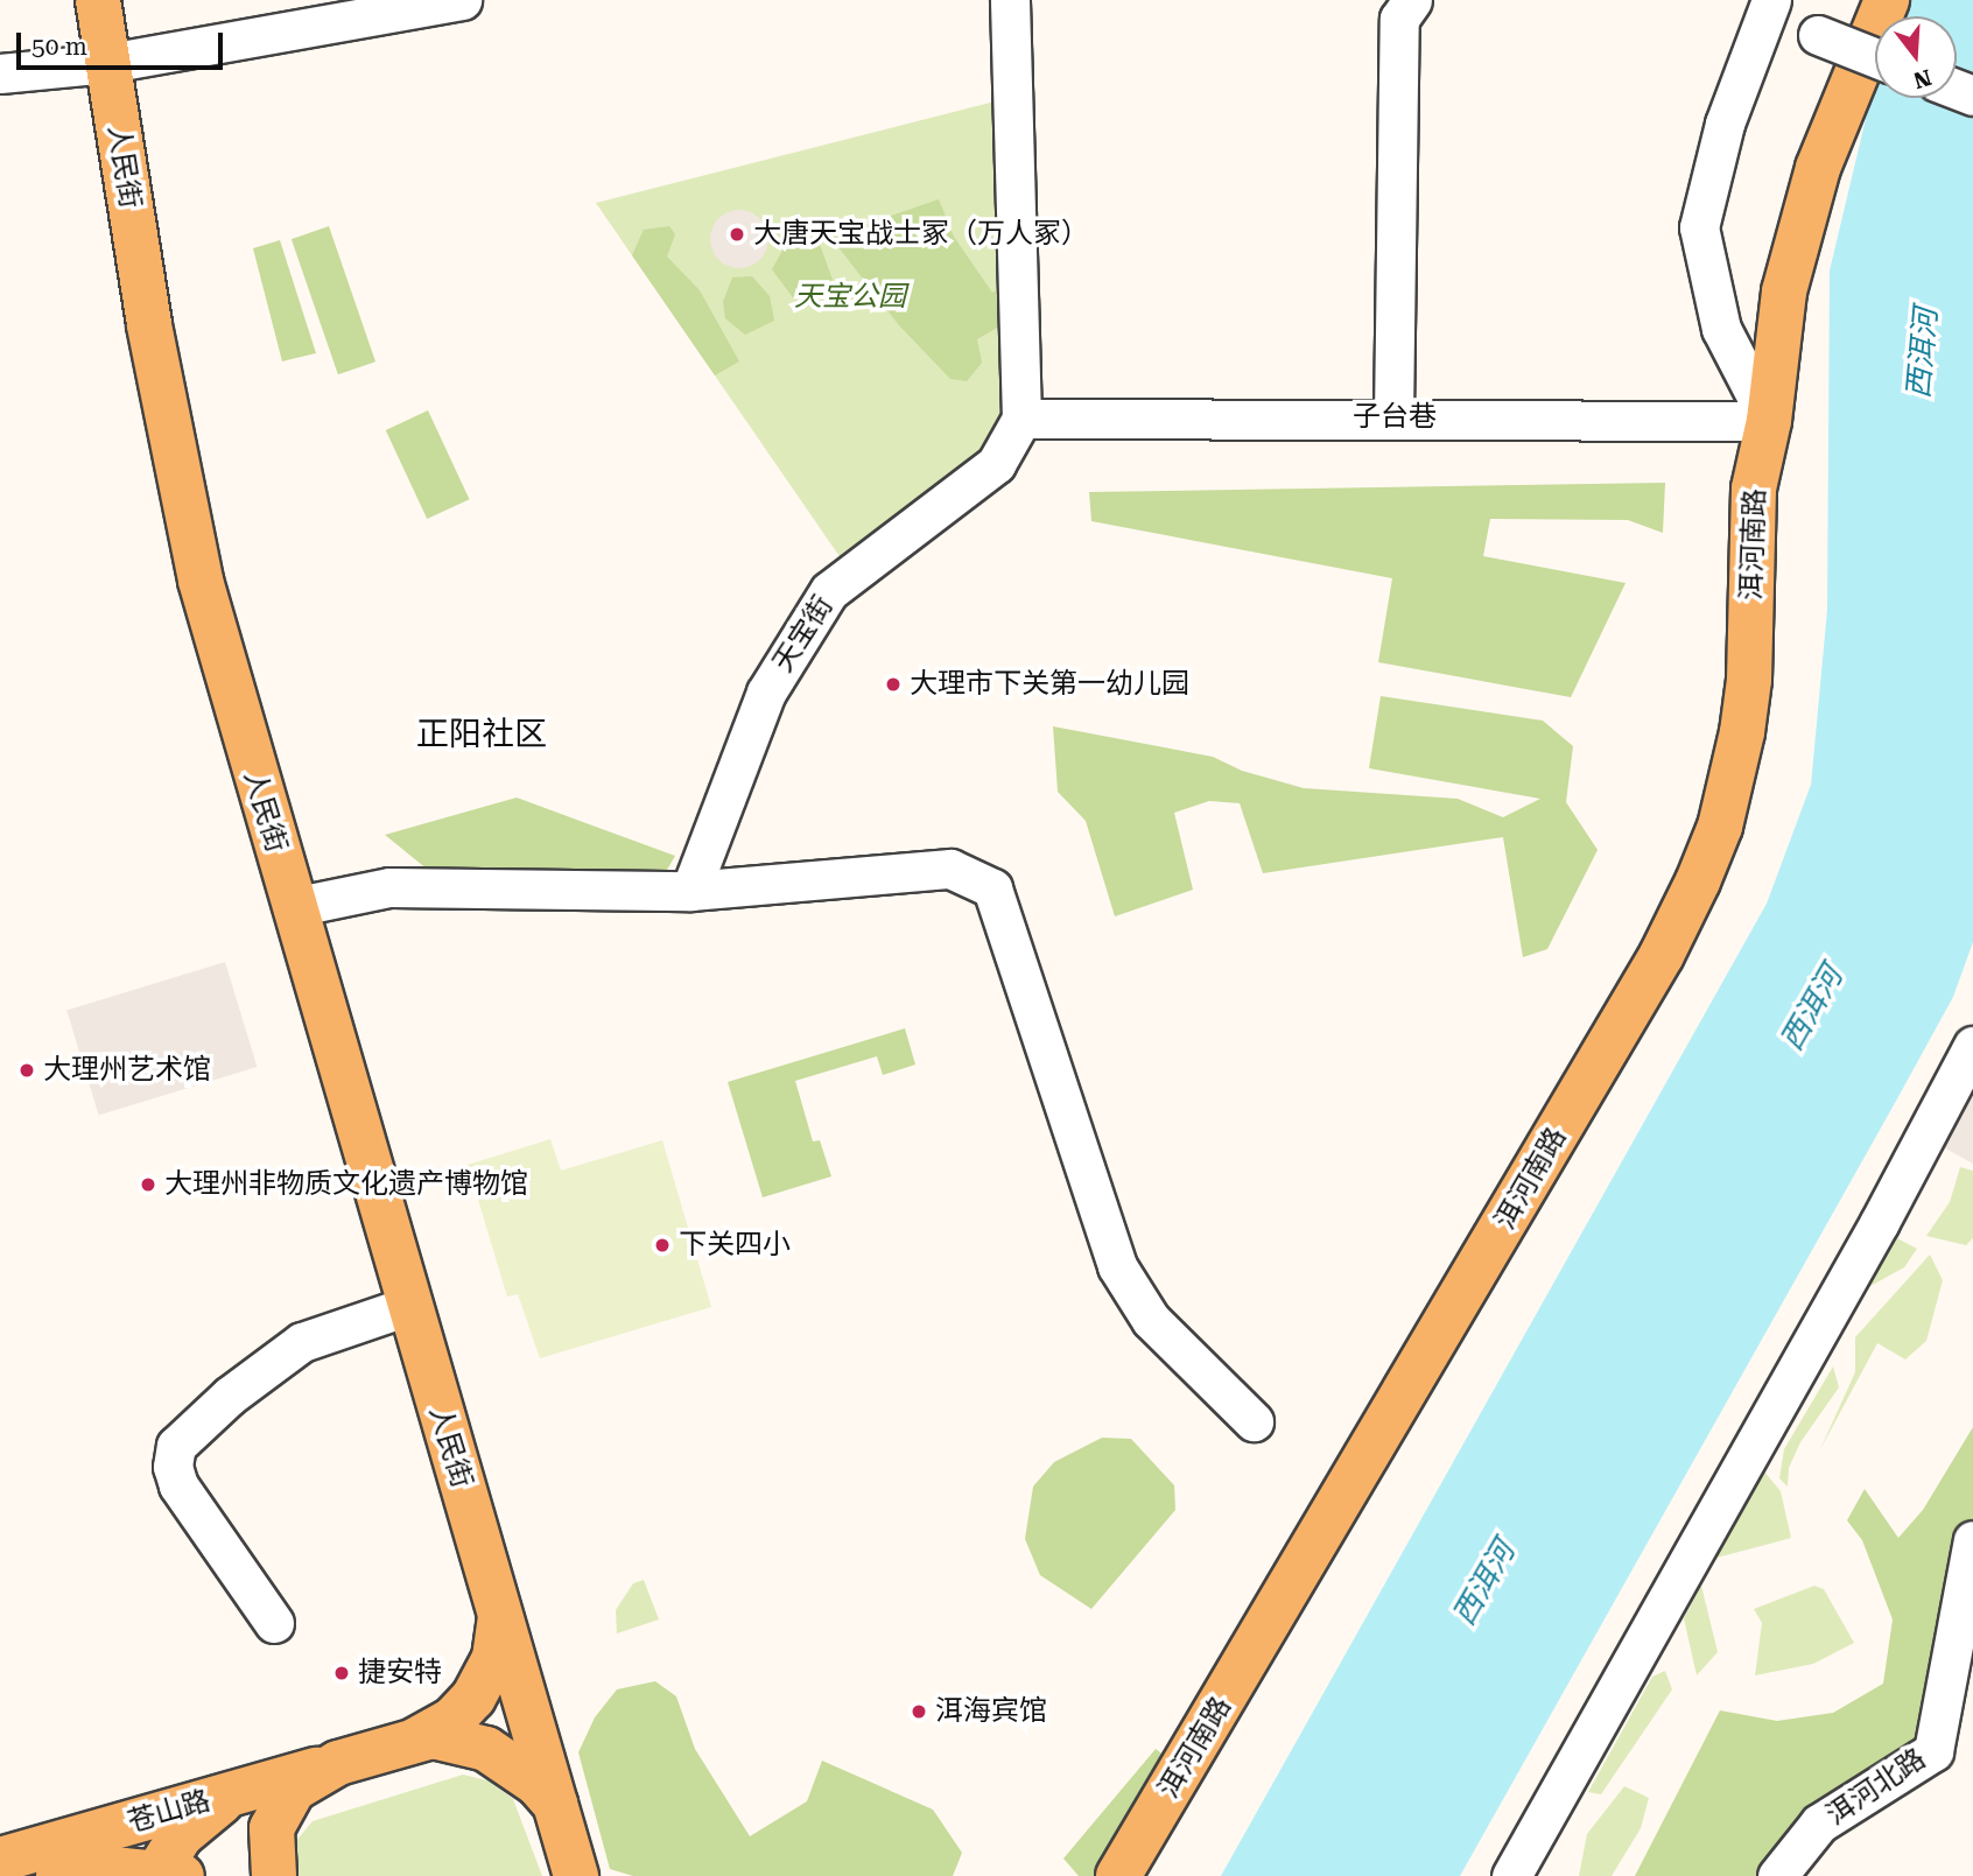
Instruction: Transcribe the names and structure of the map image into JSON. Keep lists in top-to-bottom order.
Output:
{
  "streets": {
    "main road": ["人民街", "洱河南路", "苍山路"],
    "street": ["子台巷", "天宝街", "洱河北路"]
  },
  "crossings": [
    ["子台巷", "洱河南路"],
    ["子台巷", "天宝街"]
  ],
  "districts": ["正阳社区"],
  "water": ["西洱河"],
  "parks": ["天宝公园"],
  "places": [
    "大唐天宝战士冢（万人冢）",
    "大理市下关第一幼儿园",
    "大理州艺术馆",
    "大理州非物质文化遗产博物馆",
    "下关四小",
    "捷安特",
    "洱海宾馆"
  ],
  "scale_bar": "50 m",
  "north": "bottom"
}
